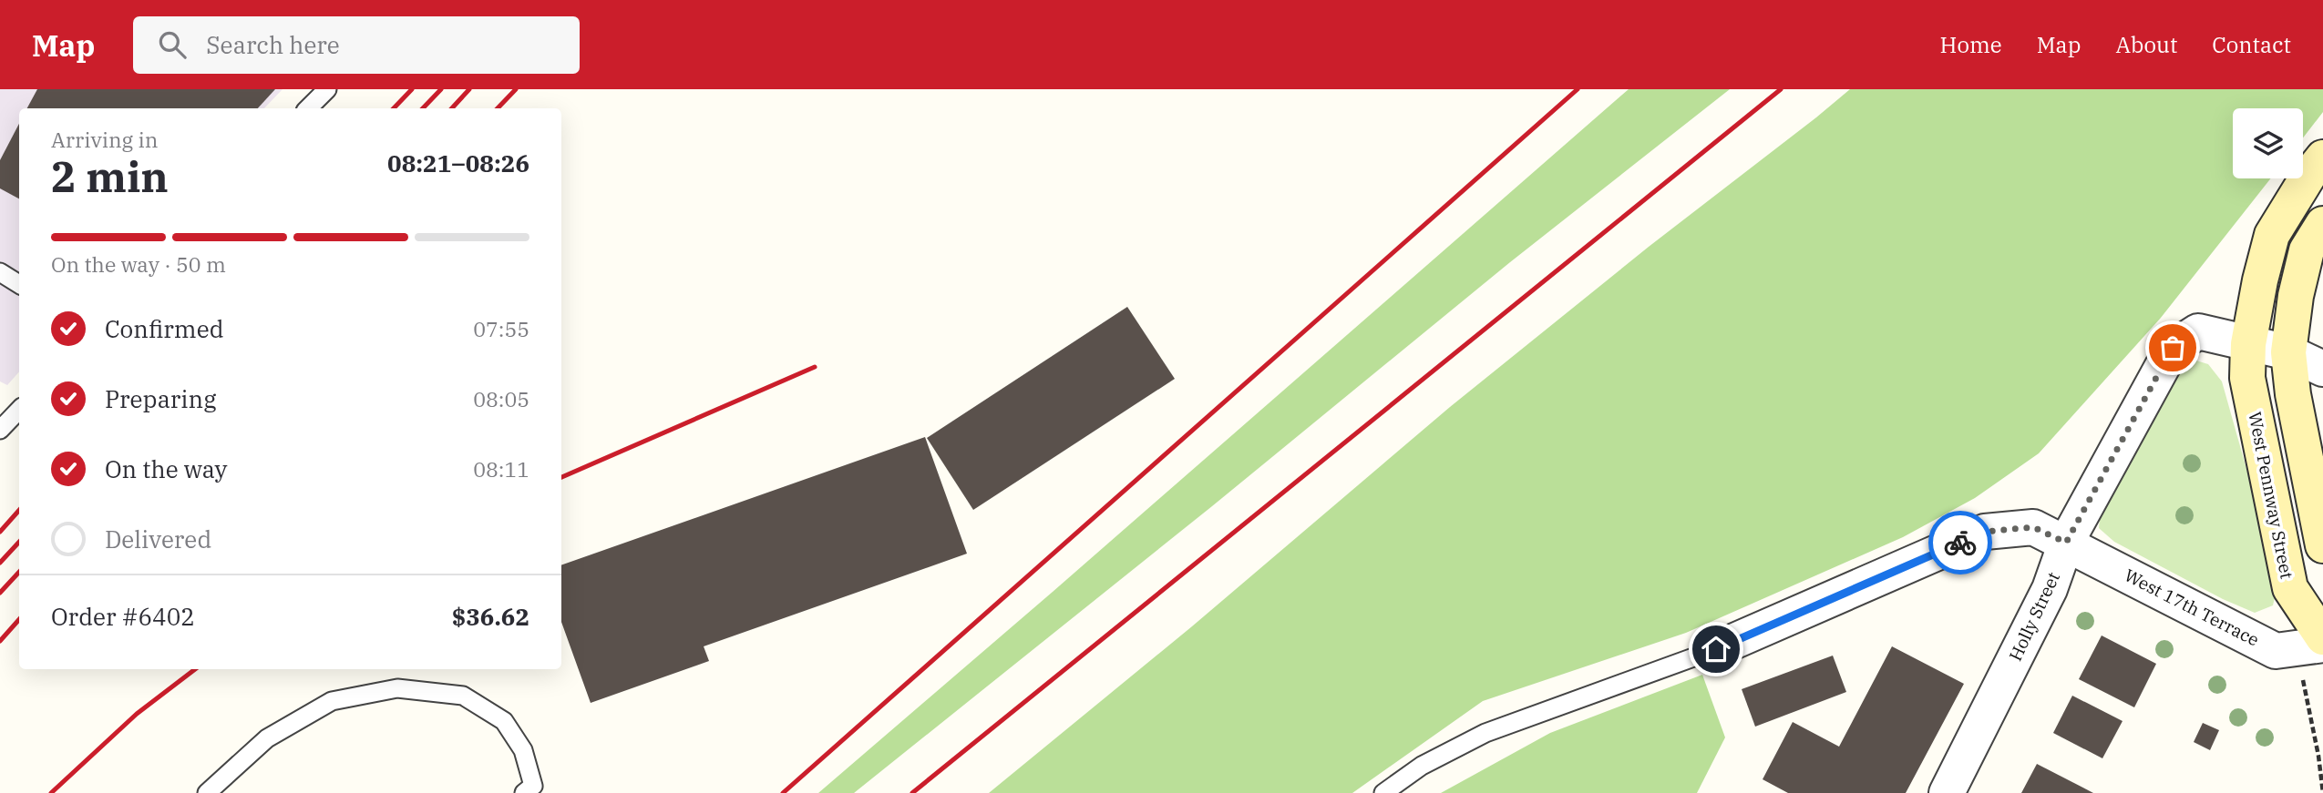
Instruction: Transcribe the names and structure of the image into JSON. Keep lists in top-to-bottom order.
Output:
{
  "streets": {
    "street": ["West Pennway Street", "West 17th Terrace", "Holly Street"]
  },
  "crossings": [
    ["West Pennway Street", "Holly Street"],
    ["West 17th Terrace", "Holly Street"]
  ],
  "page": {
    "header": "Map",
    "search": "Search here",
    "nav": [
      "Home",
      "Map",
      "About",
      "Contact"
    ],
    "heading": ["2 min", "Arriving in", "08:21–08:26"],
    "panel": ["Order #6402", "$36.62"],
    "bar": "On the way · 50 m",
    "list": [
      ["Confirmed", "07:55"],
      ["Preparing", "08:05"],
      ["On the way", "08:11"],
      "Delivered"
    ]
  }
}
